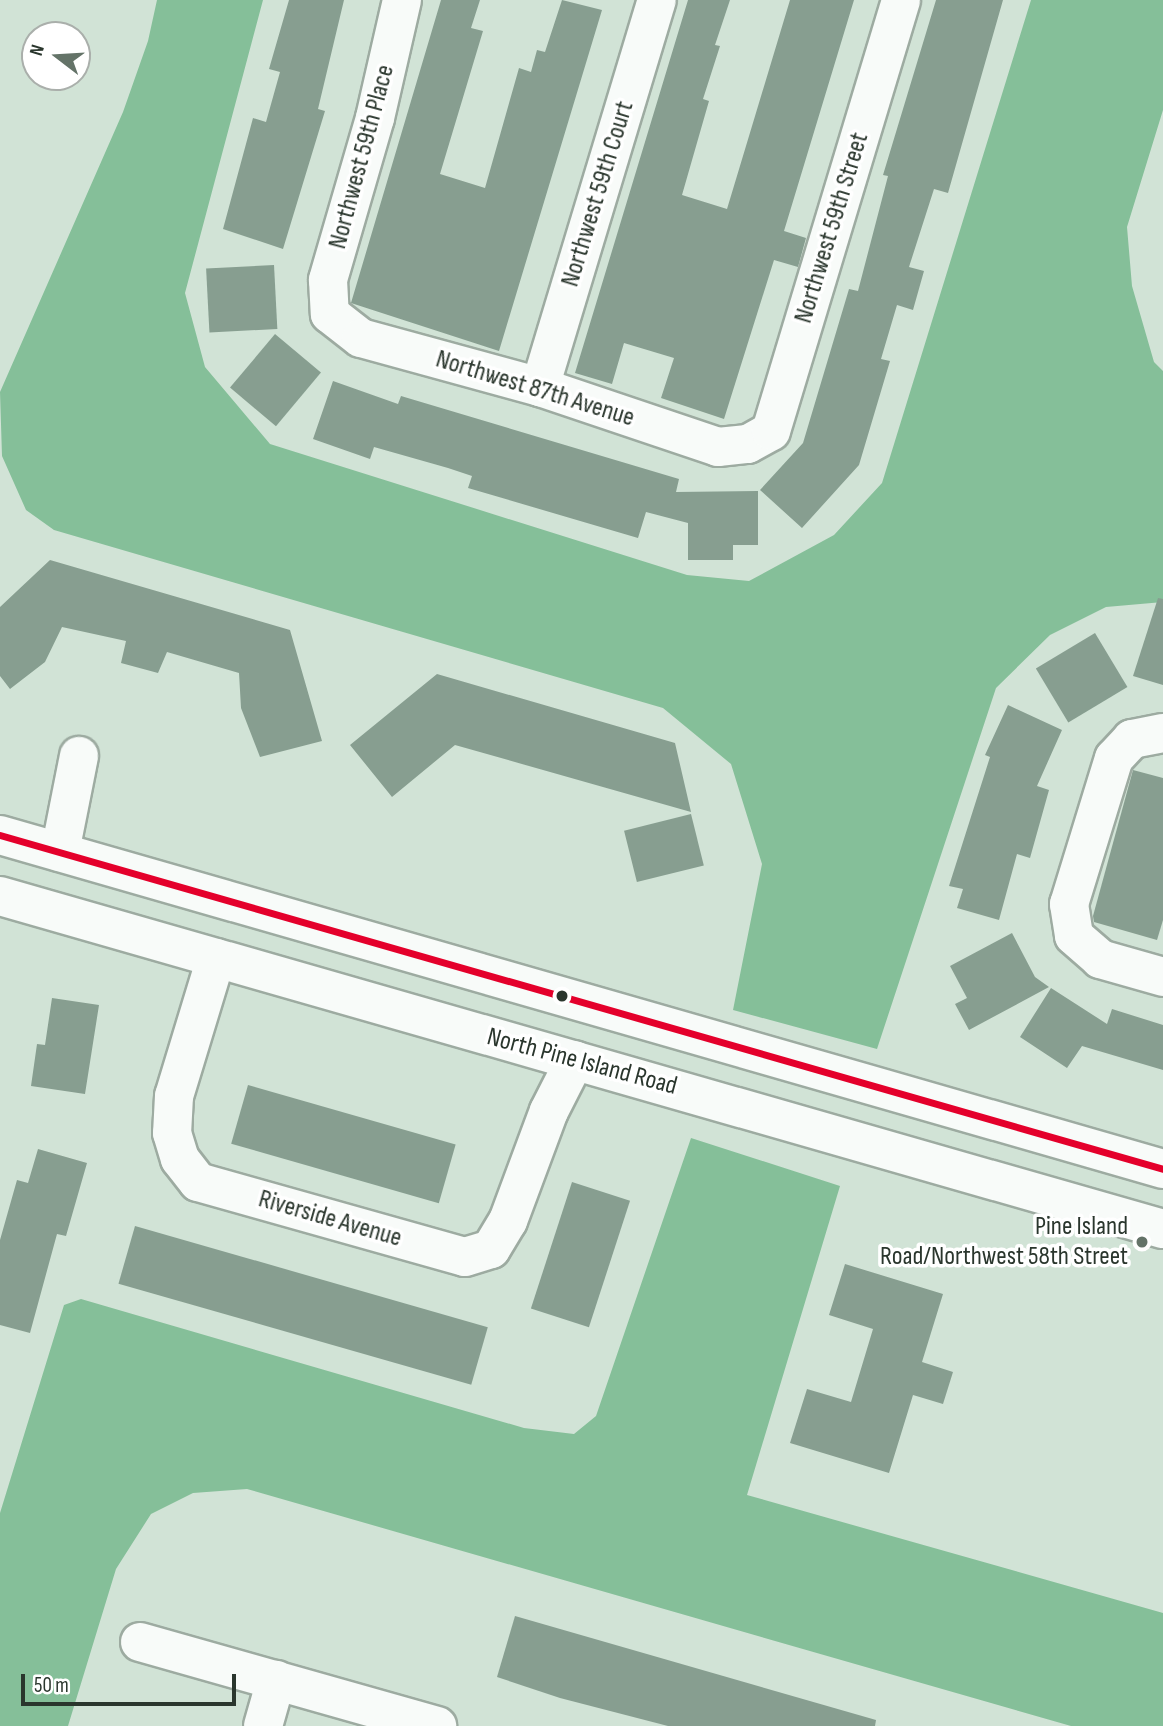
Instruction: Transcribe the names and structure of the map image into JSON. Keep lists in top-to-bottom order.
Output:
{
  "streets": {
    "street": [
      "Northwest 59th Place",
      "Northwest 59th Court",
      "Northwest 59th Street",
      "Northwest 87th Avenue",
      "North Pine Island Road",
      "Riverside Avenue"
    ]
  },
  "crossings": [
    ["Northwest 59th Place", "Northwest 87th Avenue"],
    ["Northwest 59th Court", "Northwest 87th Avenue"],
    ["Northwest 59th Street", "Northwest 87th Avenue"],
    ["North Pine Island Road", "Riverside Avenue"]
  ],
  "places": ["Pine Island Road/Northwest 58th Street"],
  "scale_bar": "50 m",
  "north": "left"
}
